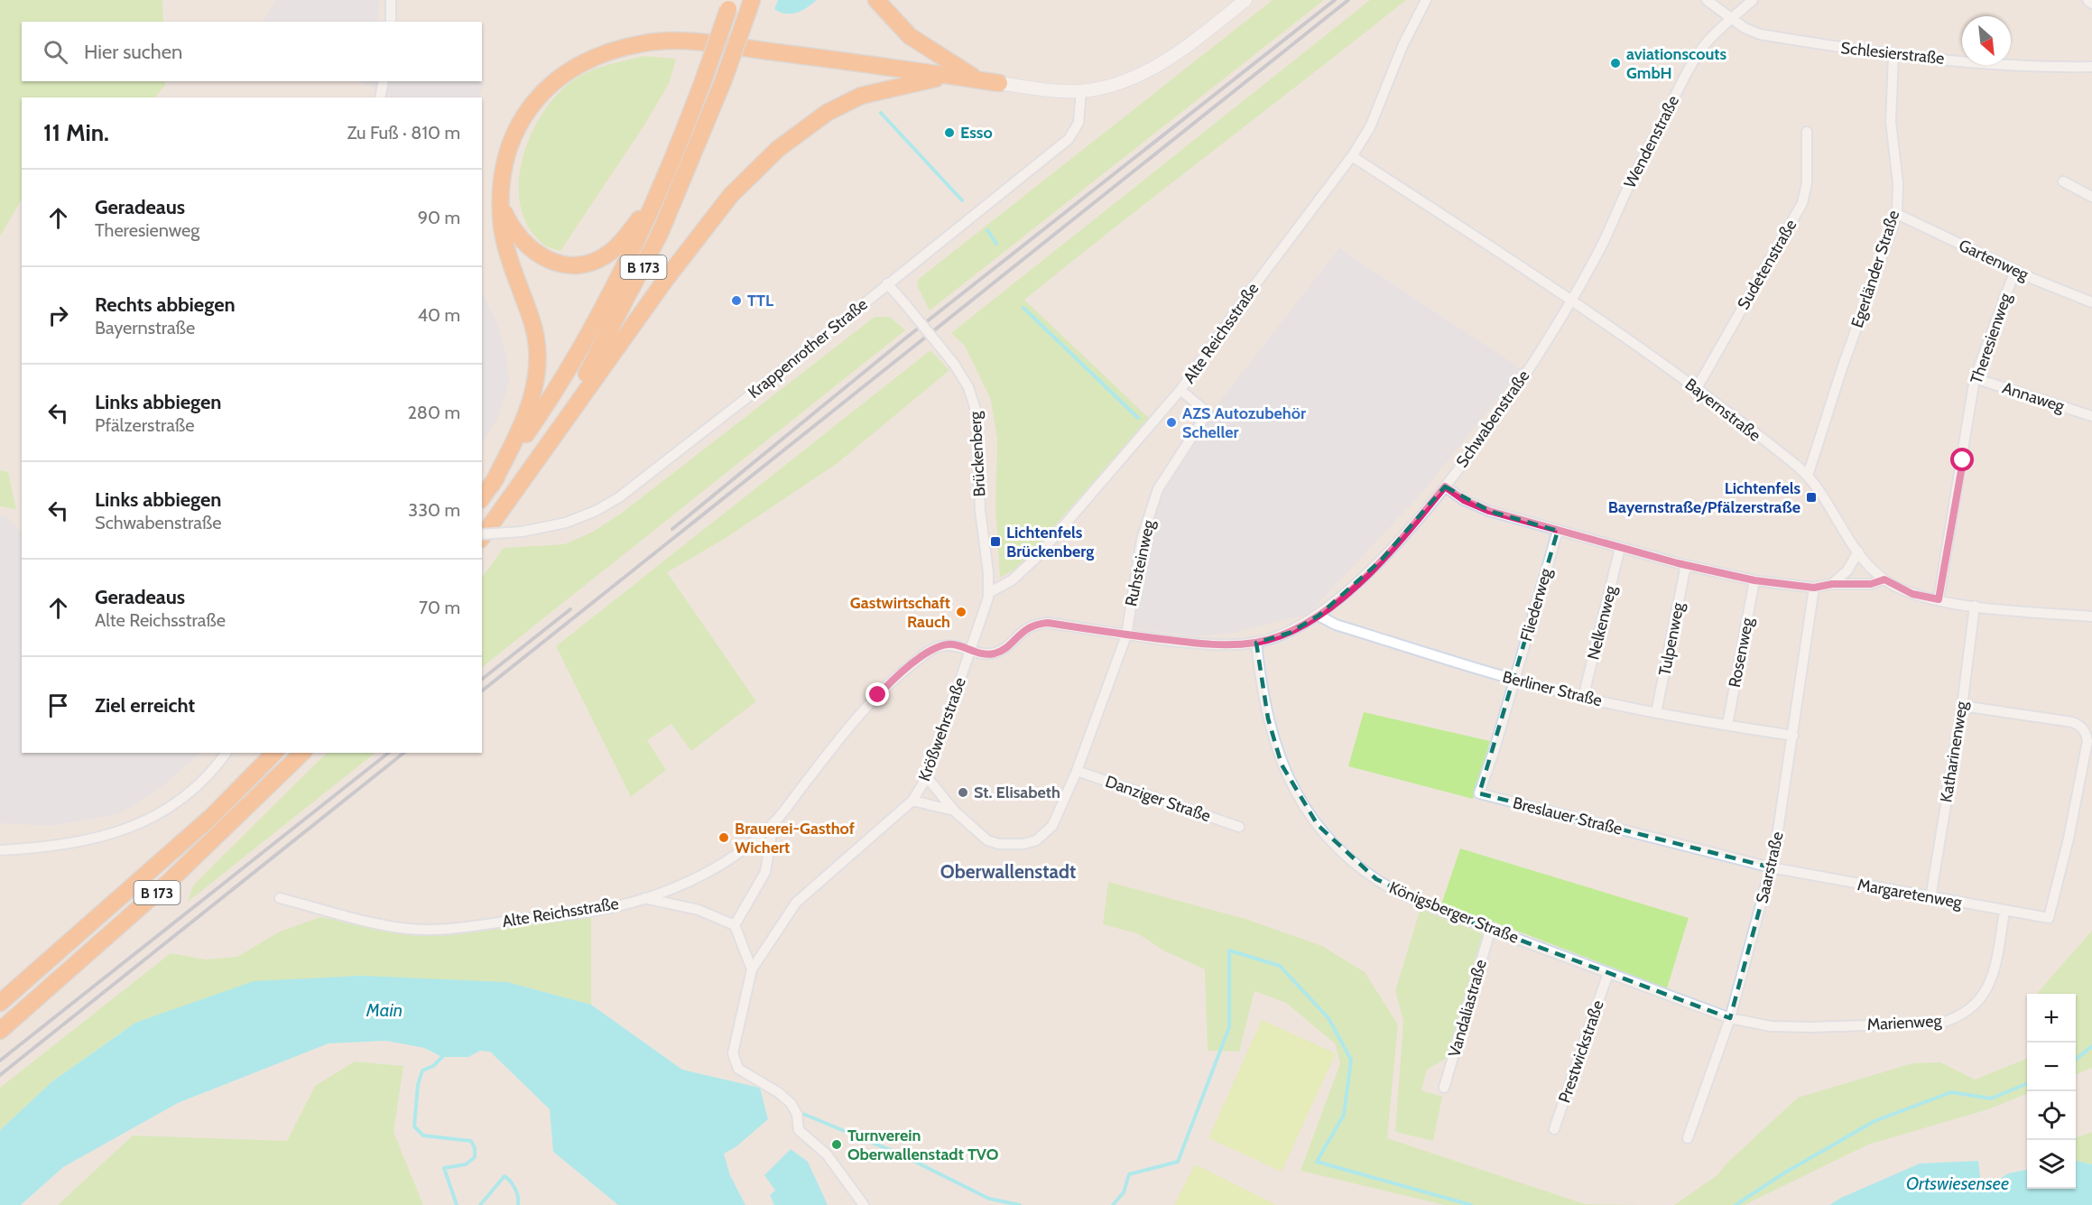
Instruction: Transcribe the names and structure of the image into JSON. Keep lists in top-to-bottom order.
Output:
{
  "streets": {
    "highway": ["B 173"],
    "street": [
      "Schlesierstraße",
      "Wendenstraße",
      "Gartenweg",
      "Sudetenstraße",
      "Egerländer Straße",
      "Alte Reichsstraße",
      "Theresienweg",
      "Krappenrother Straße",
      "Annaweg",
      "Bayernstraße",
      "Schwabenstraße",
      "Brückenberg",
      "Ruhsteinweg",
      "Fliederweg",
      "Nelkenweg",
      "Tulpenweg",
      "Rosenweg",
      "Berliner Straße",
      "Krößwehrstraße",
      "Katharinenweg",
      "Danziger Straße",
      "Breslauer Straße",
      "Saarstraße",
      "Margaretenweg",
      "Königsberger Straße",
      "Vandaliastraße",
      "Marienweg",
      "Prestwickstraße"
    ]
  },
  "crossings": [
    ["Schlesierstraße", "Wendenstraße"],
    ["Schlesierstraße", "Egerländer Straße"],
    ["Wendenstraße", "Bayernstraße"],
    ["Wendenstraße", "Schwabenstraße"],
    ["Gartenweg", "Egerländer Straße"],
    ["Gartenweg", "Theresienweg"],
    ["Sudetenstraße", "Bayernstraße"],
    ["Egerländer Straße", "Bayernstraße"],
    ["Alte Reichsstraße", "Bayernstraße"],
    ["Alte Reichsstraße", "Schwabenstraße"],
    ["Alte Reichsstraße", "Brückenberg"],
    ["Alte Reichsstraße", "Ruhsteinweg"],
    ["Alte Reichsstraße", "Krößwehrstraße"],
    ["Theresienweg", "Annaweg"],
    ["Theresienweg", "Bayernstraße"],
    ["Krappenrother Straße", "Brückenberg"],
    ["Bayernstraße", "Schwabenstraße"],
    ["Bayernstraße", "Katharinenweg"],
    ["Schwabenstraße", "Brückenberg"],
    ["Schwabenstraße", "Ruhsteinweg"],
    ["Schwabenstraße", "Berliner Straße"],
    ["Schwabenstraße", "Krößwehrstraße"],
    ["Schwabenstraße", "Königsberger Straße"],
    ["Brückenberg", "Krößwehrstraße"],
    ["Ruhsteinweg", "Danziger Straße"],
    ["Fliederweg", "Berliner Straße"],
    ["Fliederweg", "Breslauer Straße"],
    ["Nelkenweg", "Berliner Straße"],
    ["Tulpenweg", "Berliner Straße"],
    ["Rosenweg", "Berliner Straße"],
    ["Berliner Straße", "Breslauer Straße"],
    ["Berliner Straße", "Saarstraße"],
    ["Katharinenweg", "Margaretenweg"],
    ["Breslauer Straße", "Saarstraße"],
    ["Breslauer Straße", "Margaretenweg"],
    ["Saarstraße", "Margaretenweg"],
    ["Saarstraße", "Königsberger Straße"],
    ["Saarstraße", "Marienweg"],
    ["Margaretenweg", "Marienweg"],
    ["Königsberger Straße", "Vandaliastraße"],
    ["Königsberger Straße", "Marienweg"],
    ["Königsberger Straße", "Prestwickstraße"]
  ],
  "districts": ["Oberwallenstadt"],
  "water": ["Main", "Ortswiesensee"],
  "places": {
    "other": [
      "aviationscouts GmbH",
      "Esso",
      "TTL",
      "AZS Autozubehör Scheller",
      "Gastwirtschaft Rauch",
      "St. Elisabeth",
      "Brauerei-Gasthof Wichert",
      "Turnverein Oberwallenstadt TVO"
    ],
    "transit": ["Lichtenfels Bayernstraße/Pfälzerstraße", "Lichtenfels Brückenberg"]
  },
  "north": "bottom right",
  "page": {
    "search": "Hier suchen",
    "heading": ["11 Min.", "Zu Fuß · 810 m"],
    "list": [
      ["Geradeaus", "Theresienweg", "90 m"],
      ["Rechts abbiegen", "Bayernstraße", "40 m"],
      ["Links abbiegen", "Pfälzerstraße", "280 m"],
      ["Links abbiegen", "Schwabenstraße", "330 m"],
      ["Geradeaus", "Alte Reichsstraße", "70 m"],
      "Ziel erreicht"
    ],
    "map_buttons": ["+", "−"]
  }
}
